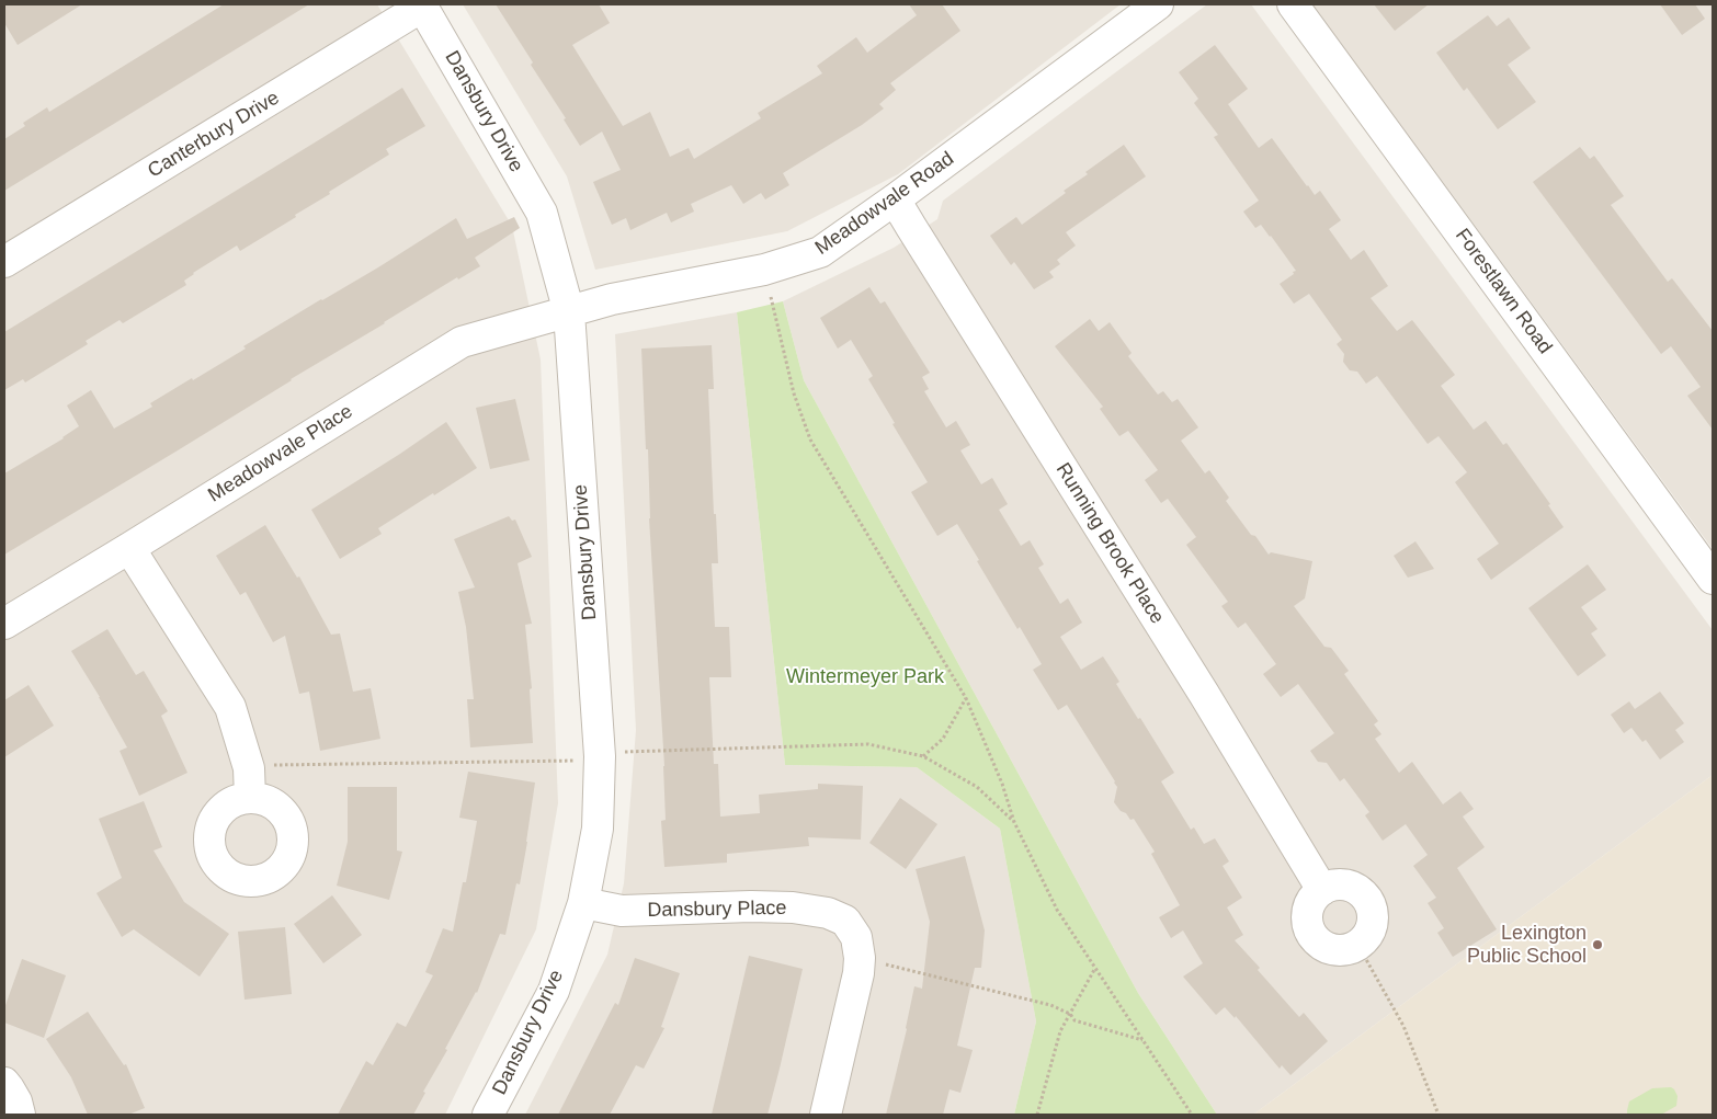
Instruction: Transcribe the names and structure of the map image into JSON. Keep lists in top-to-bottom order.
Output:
{
  "streets": {
    "street": [
      "Dansbury Drive",
      "Canterbury Drive",
      "Meadowvale Road",
      "Forestlawn Road",
      "Meadowvale Place",
      "Running Brook Place",
      "Dansbury Place"
    ]
  },
  "crossings": [
    ["Dansbury Drive", "Canterbury Drive"],
    ["Dansbury Drive", "Meadowvale Road"],
    ["Dansbury Drive", "Meadowvale Place"],
    ["Dansbury Drive", "Dansbury Place"],
    ["Meadowvale Road", "Meadowvale Place"],
    ["Meadowvale Road", "Running Brook Place"]
  ],
  "parks": ["Wintermeyer Park"],
  "places": ["Lexington Public School"]
}
